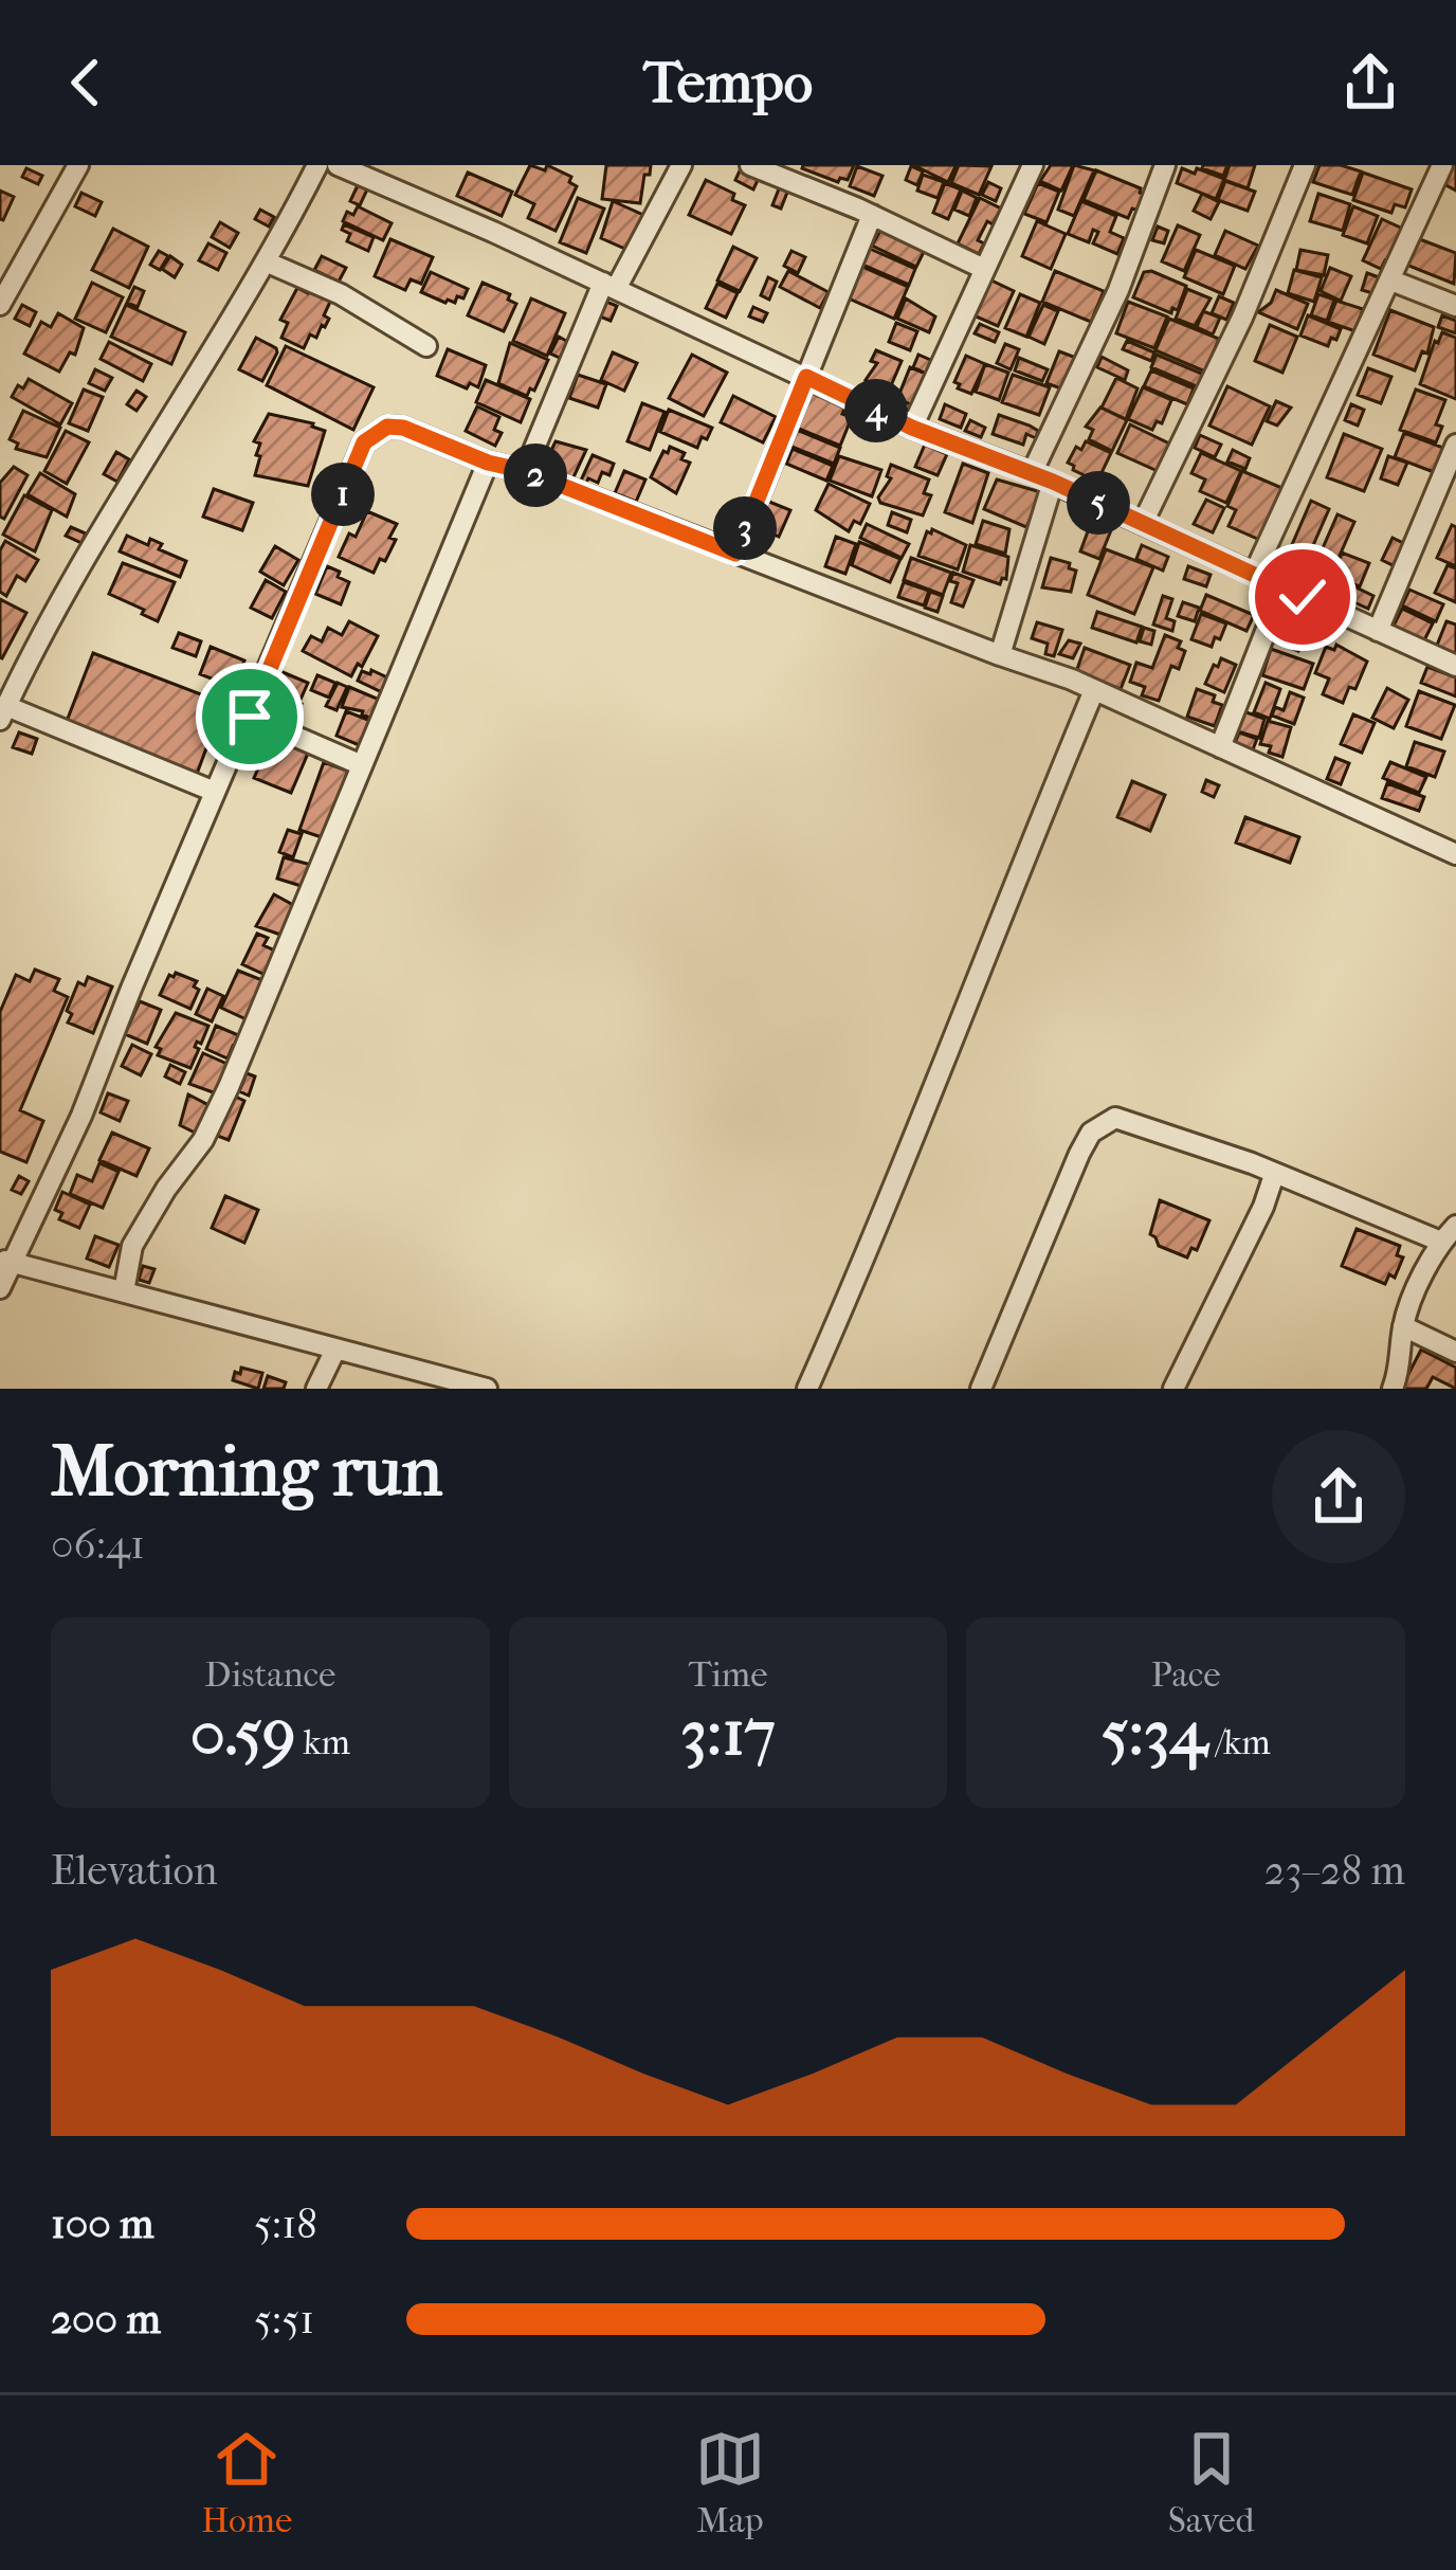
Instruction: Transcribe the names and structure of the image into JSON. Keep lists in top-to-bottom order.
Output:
{
  "page": {
    "header": "Tempo",
    "pins": [
      "4",
      "2",
      "1",
      "5",
      "3"
    ],
    "heading": ["Morning run", "06:41"],
    "stats": [
      ["Distance", "0.59 km"],
      ["Time", "3:17"],
      ["Pace", "5:34 /km"]
    ],
    "chart": ["Elevation", "23–28 m"],
    "list": [
      {
        "name": "100 m",
        "note": "5:18"
      },
      {
        "name": "200 m",
        "note": "5:51"
      }
    ],
    "tabs": ["Home", "Map", "Saved"]
  }
}
